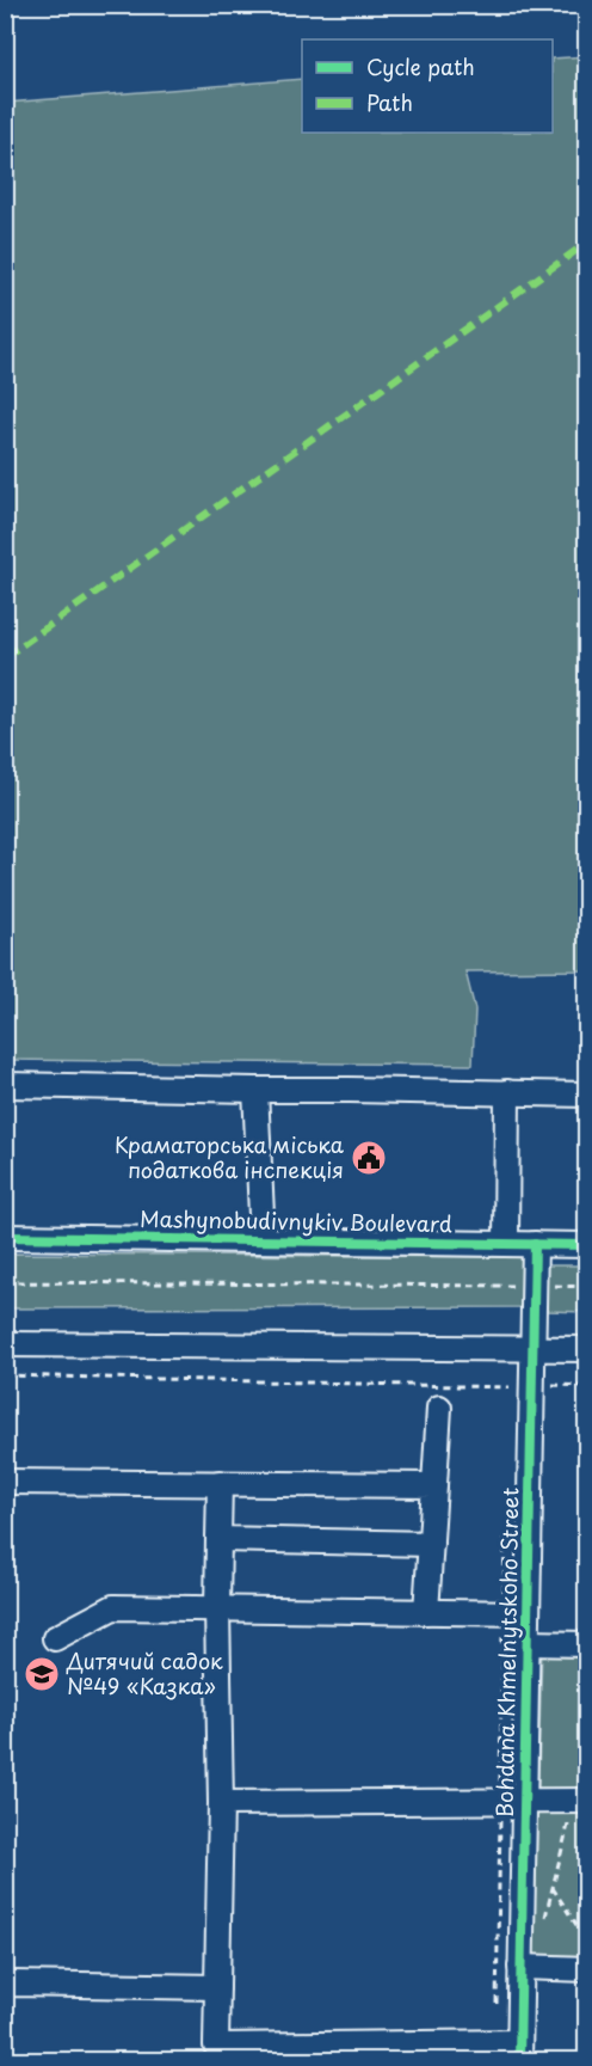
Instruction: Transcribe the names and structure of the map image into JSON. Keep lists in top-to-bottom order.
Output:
{
  "streets": {
    "street": ["Mashynobudivnykiv Boulevard", "Bohdana Khmelnytskoho Street"]
  },
  "crossings": [
    ["Mashynobudivnykiv Boulevard", "Bohdana Khmelnytskoho Street"]
  ],
  "places": {
    "public building": ["Краматорська міська податкова інспекція"],
    "school or university": ["Дитячий садок №49 «Казка»"]
  },
  "legend": ["Cycle path", "Path"]
}
